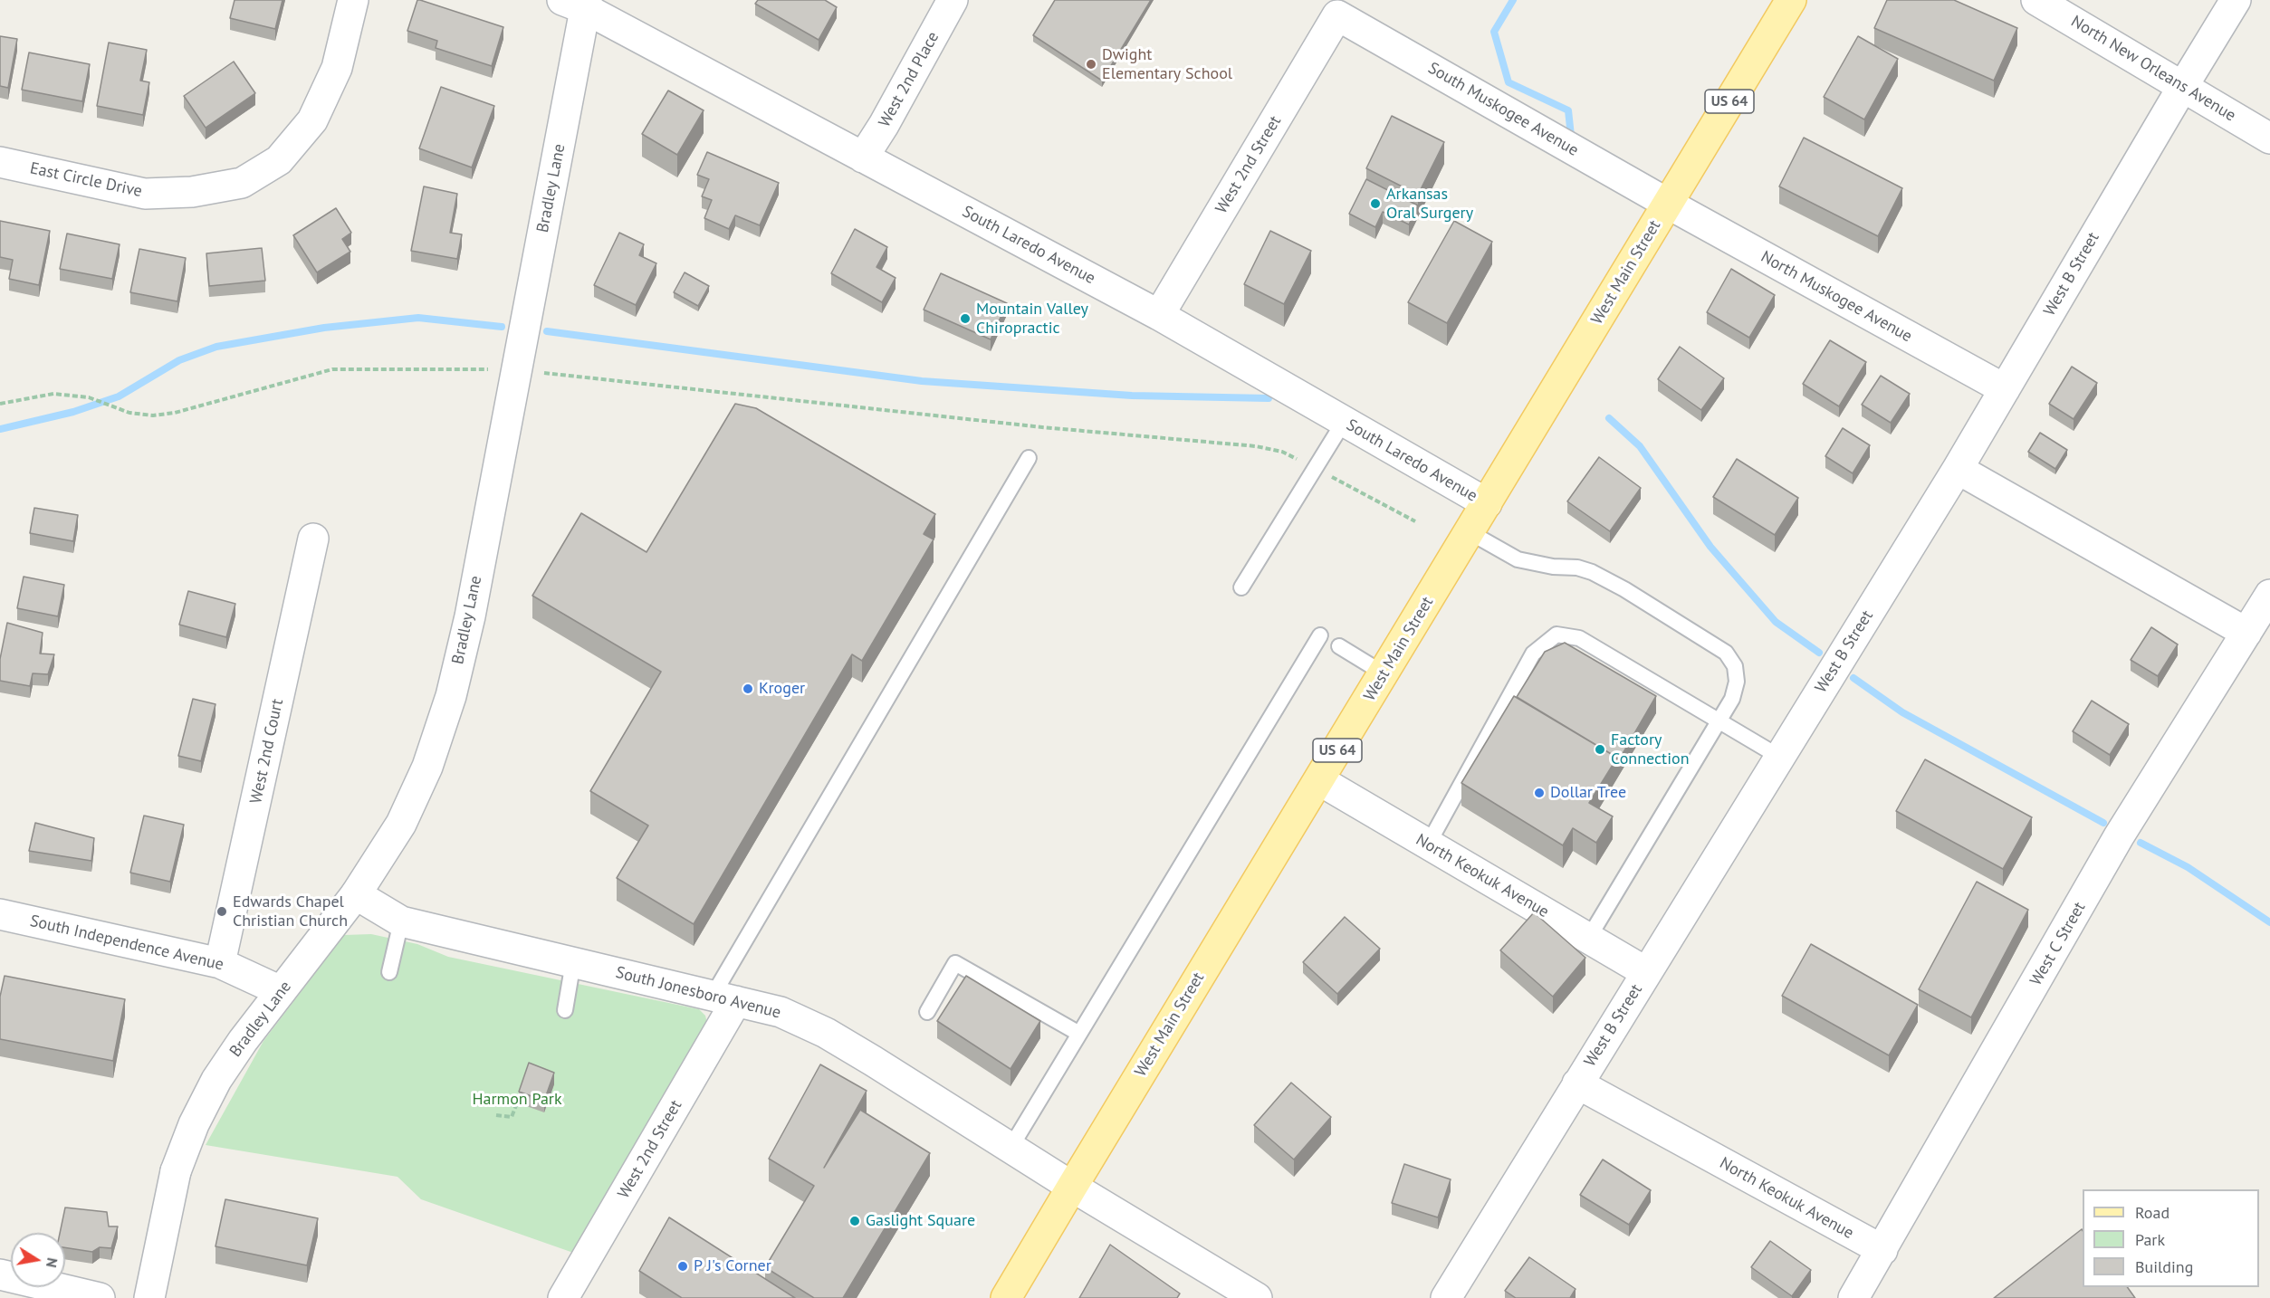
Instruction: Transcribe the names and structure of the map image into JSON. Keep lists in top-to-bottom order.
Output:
{
  "streets": {
    "main road": ["US 64", "West Main Street"],
    "street": [
      "North New Orleans Avenue",
      "West 2nd Place",
      "South Muskogee Avenue",
      "West 2nd Street",
      "East Circle Drive",
      "Bradley Lane",
      "South Laredo Avenue",
      "West B Street",
      "North Muskogee Avenue",
      "West 2nd Court",
      "North Keokuk Avenue",
      "South Independence Avenue",
      "West C Street",
      "South Jonesboro Avenue"
    ]
  },
  "crossings": [
    ["North New Orleans Avenue", "West B Street"],
    ["West 2nd Place", "South Laredo Avenue"],
    ["South Muskogee Avenue", "West 2nd Street"],
    ["South Muskogee Avenue", "West Main Street"],
    ["South Muskogee Avenue", "North Muskogee Avenue"],
    ["West 2nd Street", "South Laredo Avenue"],
    ["West 2nd Street", "South Jonesboro Avenue"],
    ["Bradley Lane", "South Laredo Avenue"],
    ["Bradley Lane", "South Independence Avenue"],
    ["Bradley Lane", "South Jonesboro Avenue"],
    ["South Laredo Avenue", "West Main Street"],
    ["West Main Street", "North Muskogee Avenue"],
    ["West Main Street", "North Keokuk Avenue"],
    ["West Main Street", "South Jonesboro Avenue"],
    ["West B Street", "North Muskogee Avenue"],
    ["West B Street", "North Keokuk Avenue"],
    ["West 2nd Court", "South Independence Avenue"],
    ["North Keokuk Avenue", "West C Street"]
  ],
  "parks": ["Harmon Park"],
  "places": [
    "Dwight Elementary School",
    "Arkansas Oral Surgery",
    "Mountain Valley Chiropractic",
    "Kroger",
    "Factory Connection",
    "Dollar Tree",
    "Edwards Chapel Christian Church",
    "Gaslight Square",
    "P J's Corner"
  ],
  "legend": ["Road", "Park", "Building"],
  "north": "right"
}
